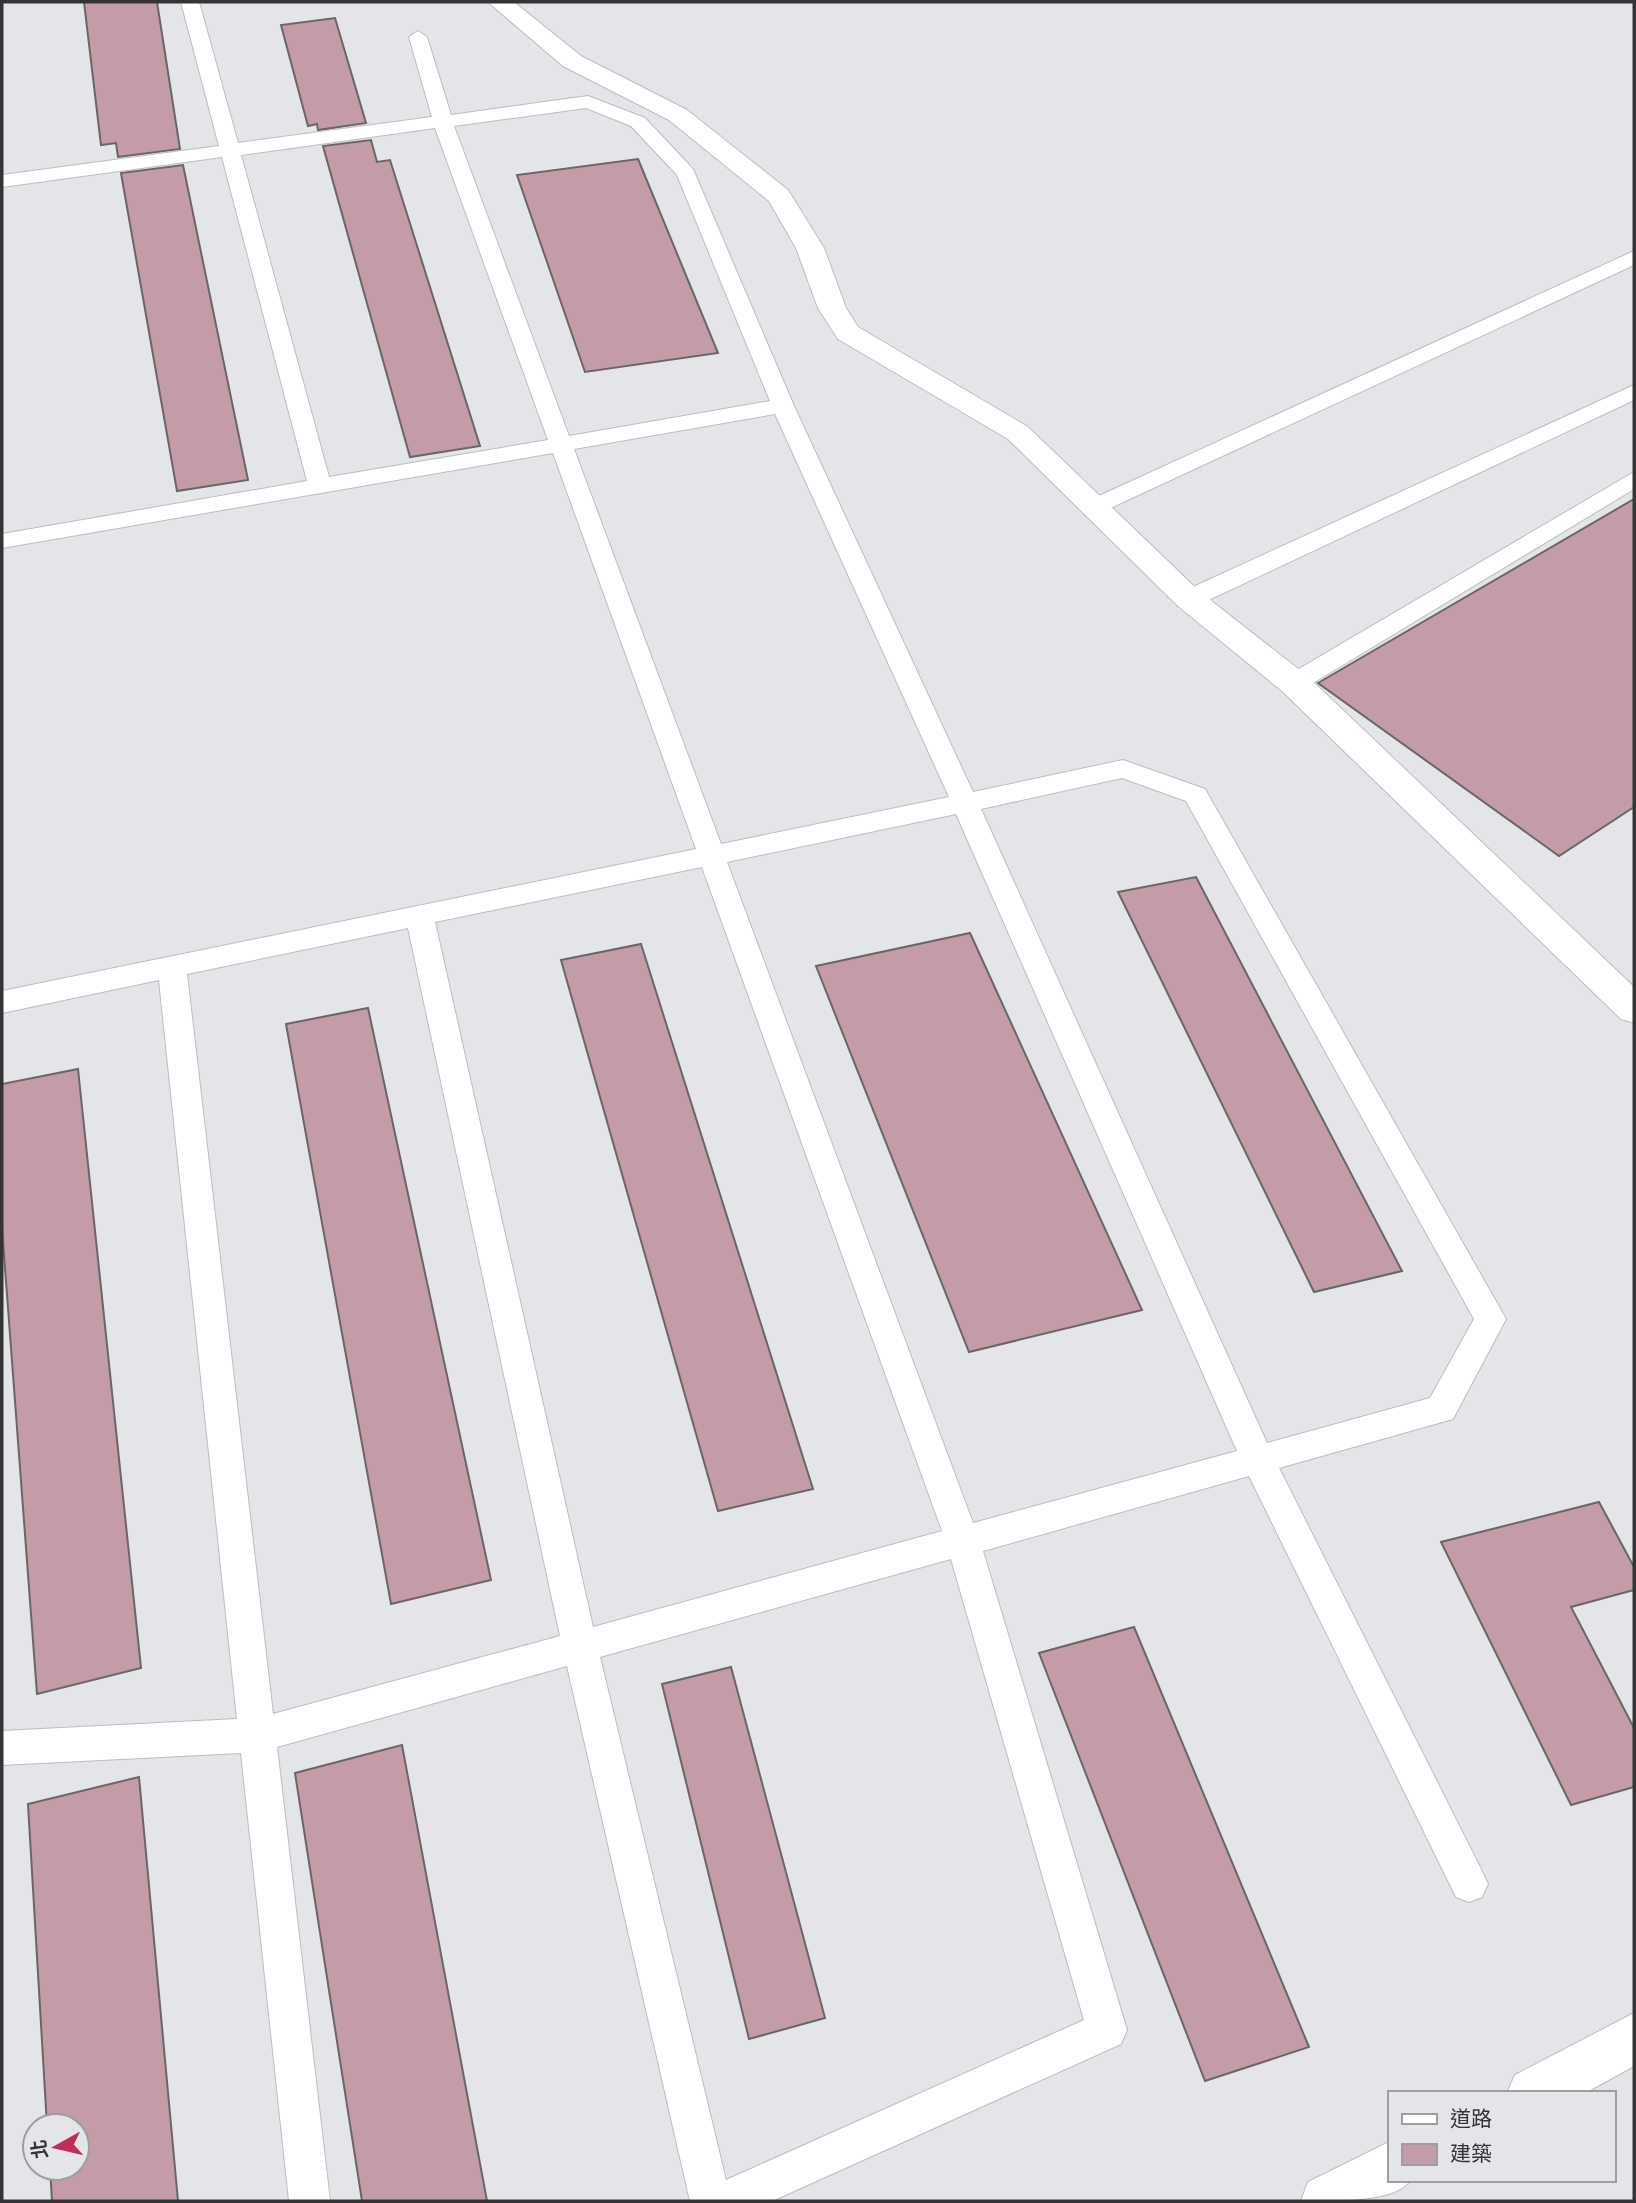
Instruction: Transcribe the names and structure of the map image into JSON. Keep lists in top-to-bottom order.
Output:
{
  "legend": ["道路", "建築"],
  "north": "left"
}
